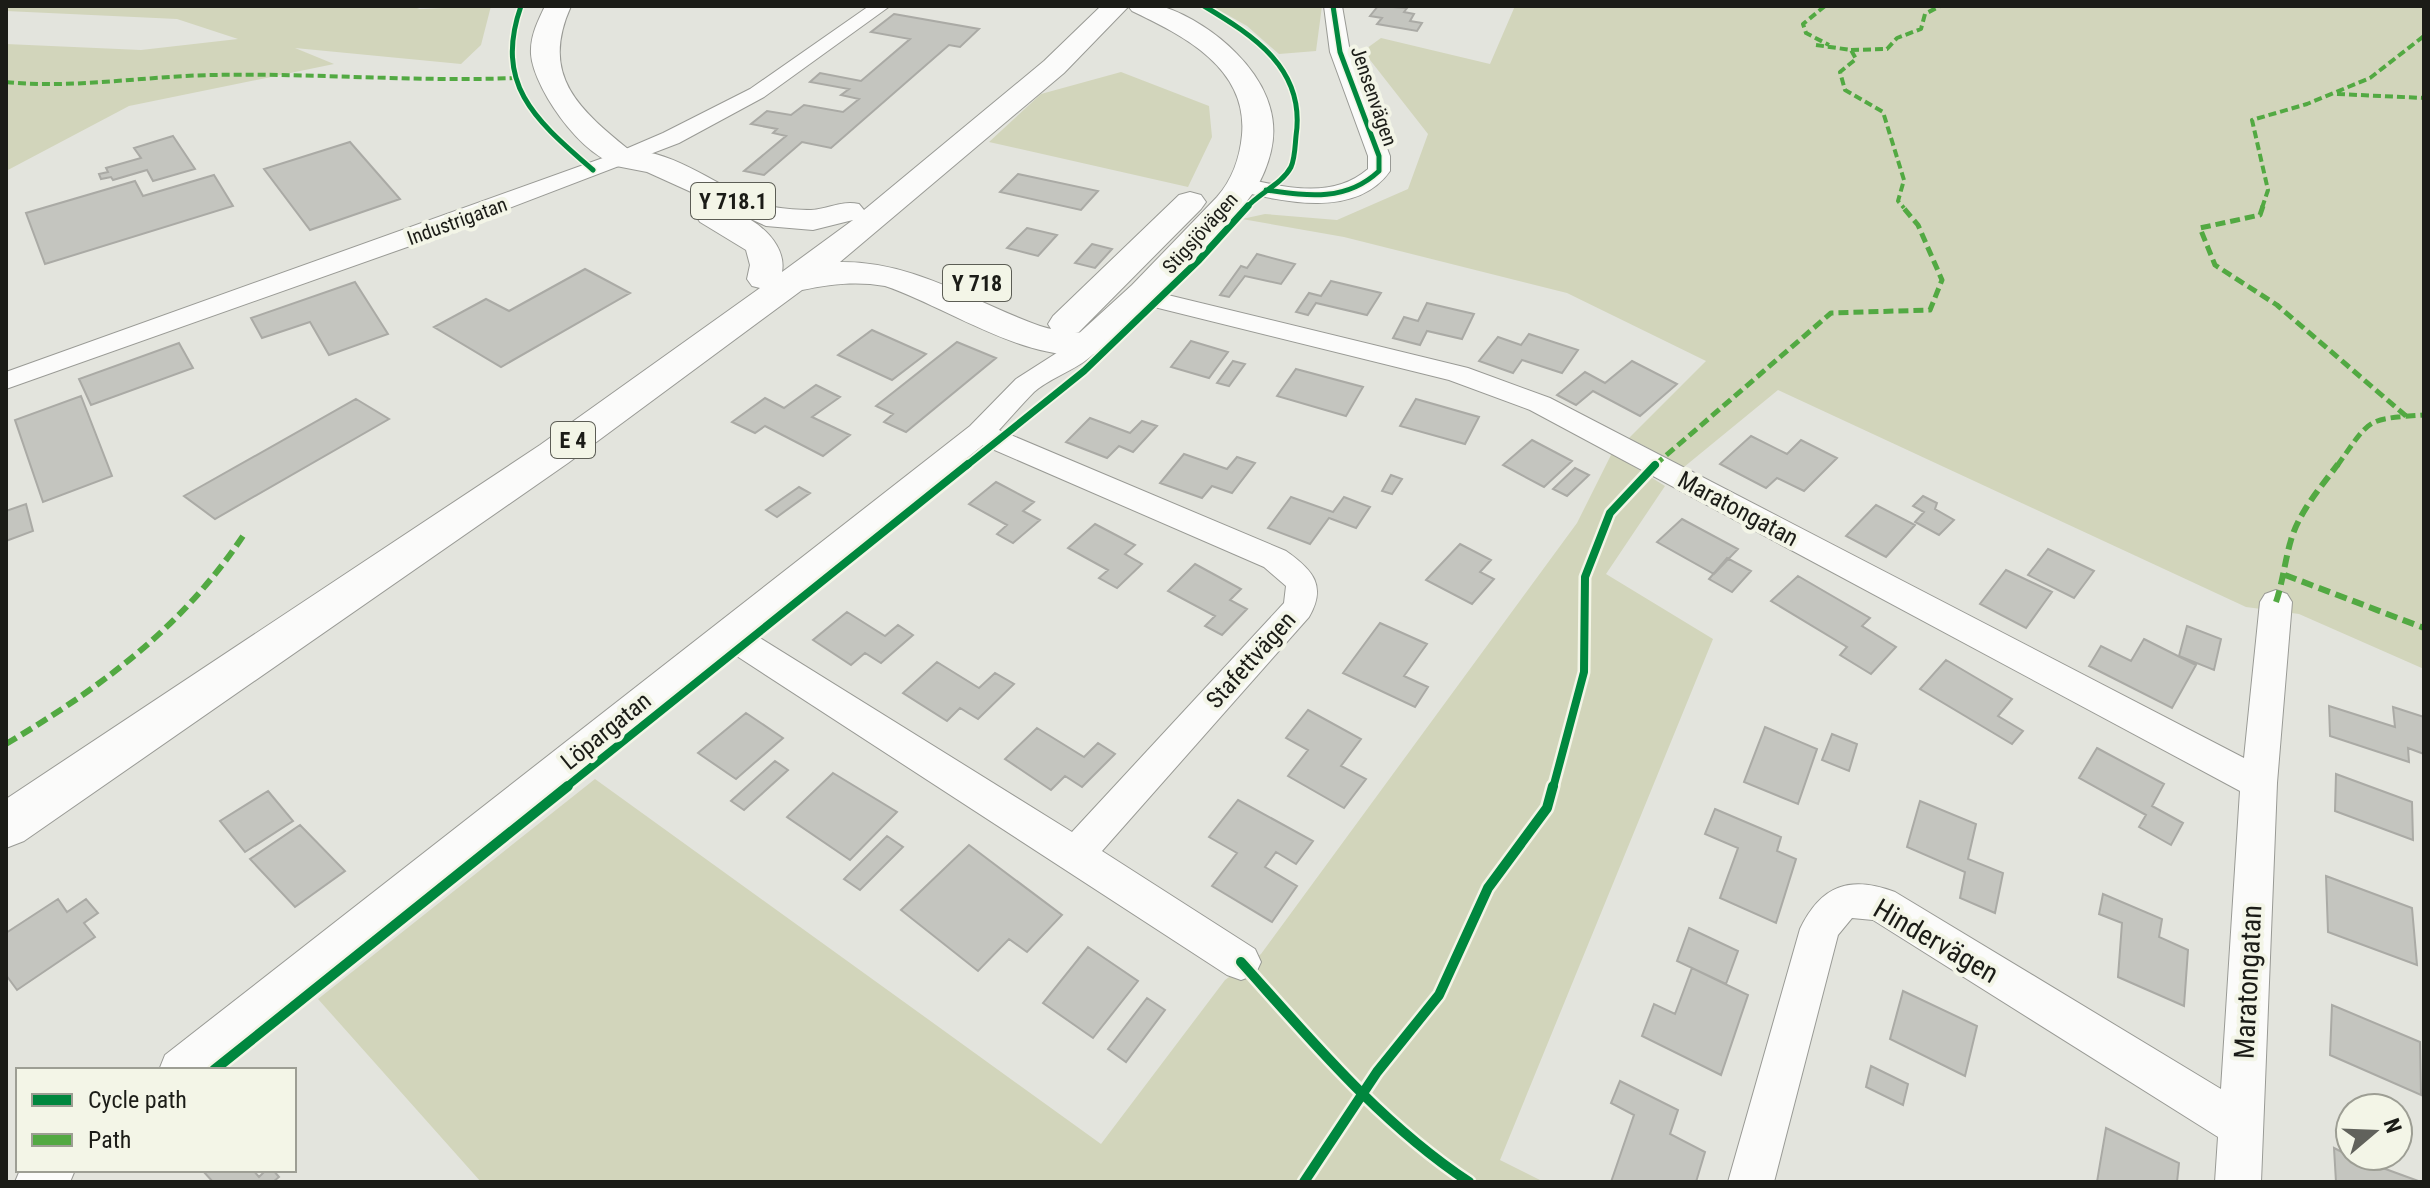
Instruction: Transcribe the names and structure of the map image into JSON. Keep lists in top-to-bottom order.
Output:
{
  "streets": {
    "main road": [
      "Y 718.1",
      "Stigsjövägen",
      "Y 718",
      "E 4"
    ],
    "street": [
      "Jensenvägen",
      "Industrigatan",
      "Maratongatan",
      "Stafettvägen",
      "Löpargatan",
      "Hindervägen"
    ]
  },
  "crossings": [
    ["Jensenvägen", "Stigsjövägen"],
    ["Y 718.1", "Industrigatan"],
    ["Y 718.1", "Y 718"],
    ["Y 718.1", "E 4"],
    ["Stigsjövägen", "Y 718"],
    ["Stigsjövägen", "E 4"],
    ["Stigsjövägen", "Maratongatan"],
    ["Stigsjövägen", "Löpargatan"],
    ["Y 718", "E 4"],
    ["Y 718", "Löpargatan"],
    ["Maratongatan", "Hindervägen"],
    ["Stafettvägen", "Löpargatan"]
  ],
  "legend": ["Cycle path", "Path"],
  "north": "right"
}
